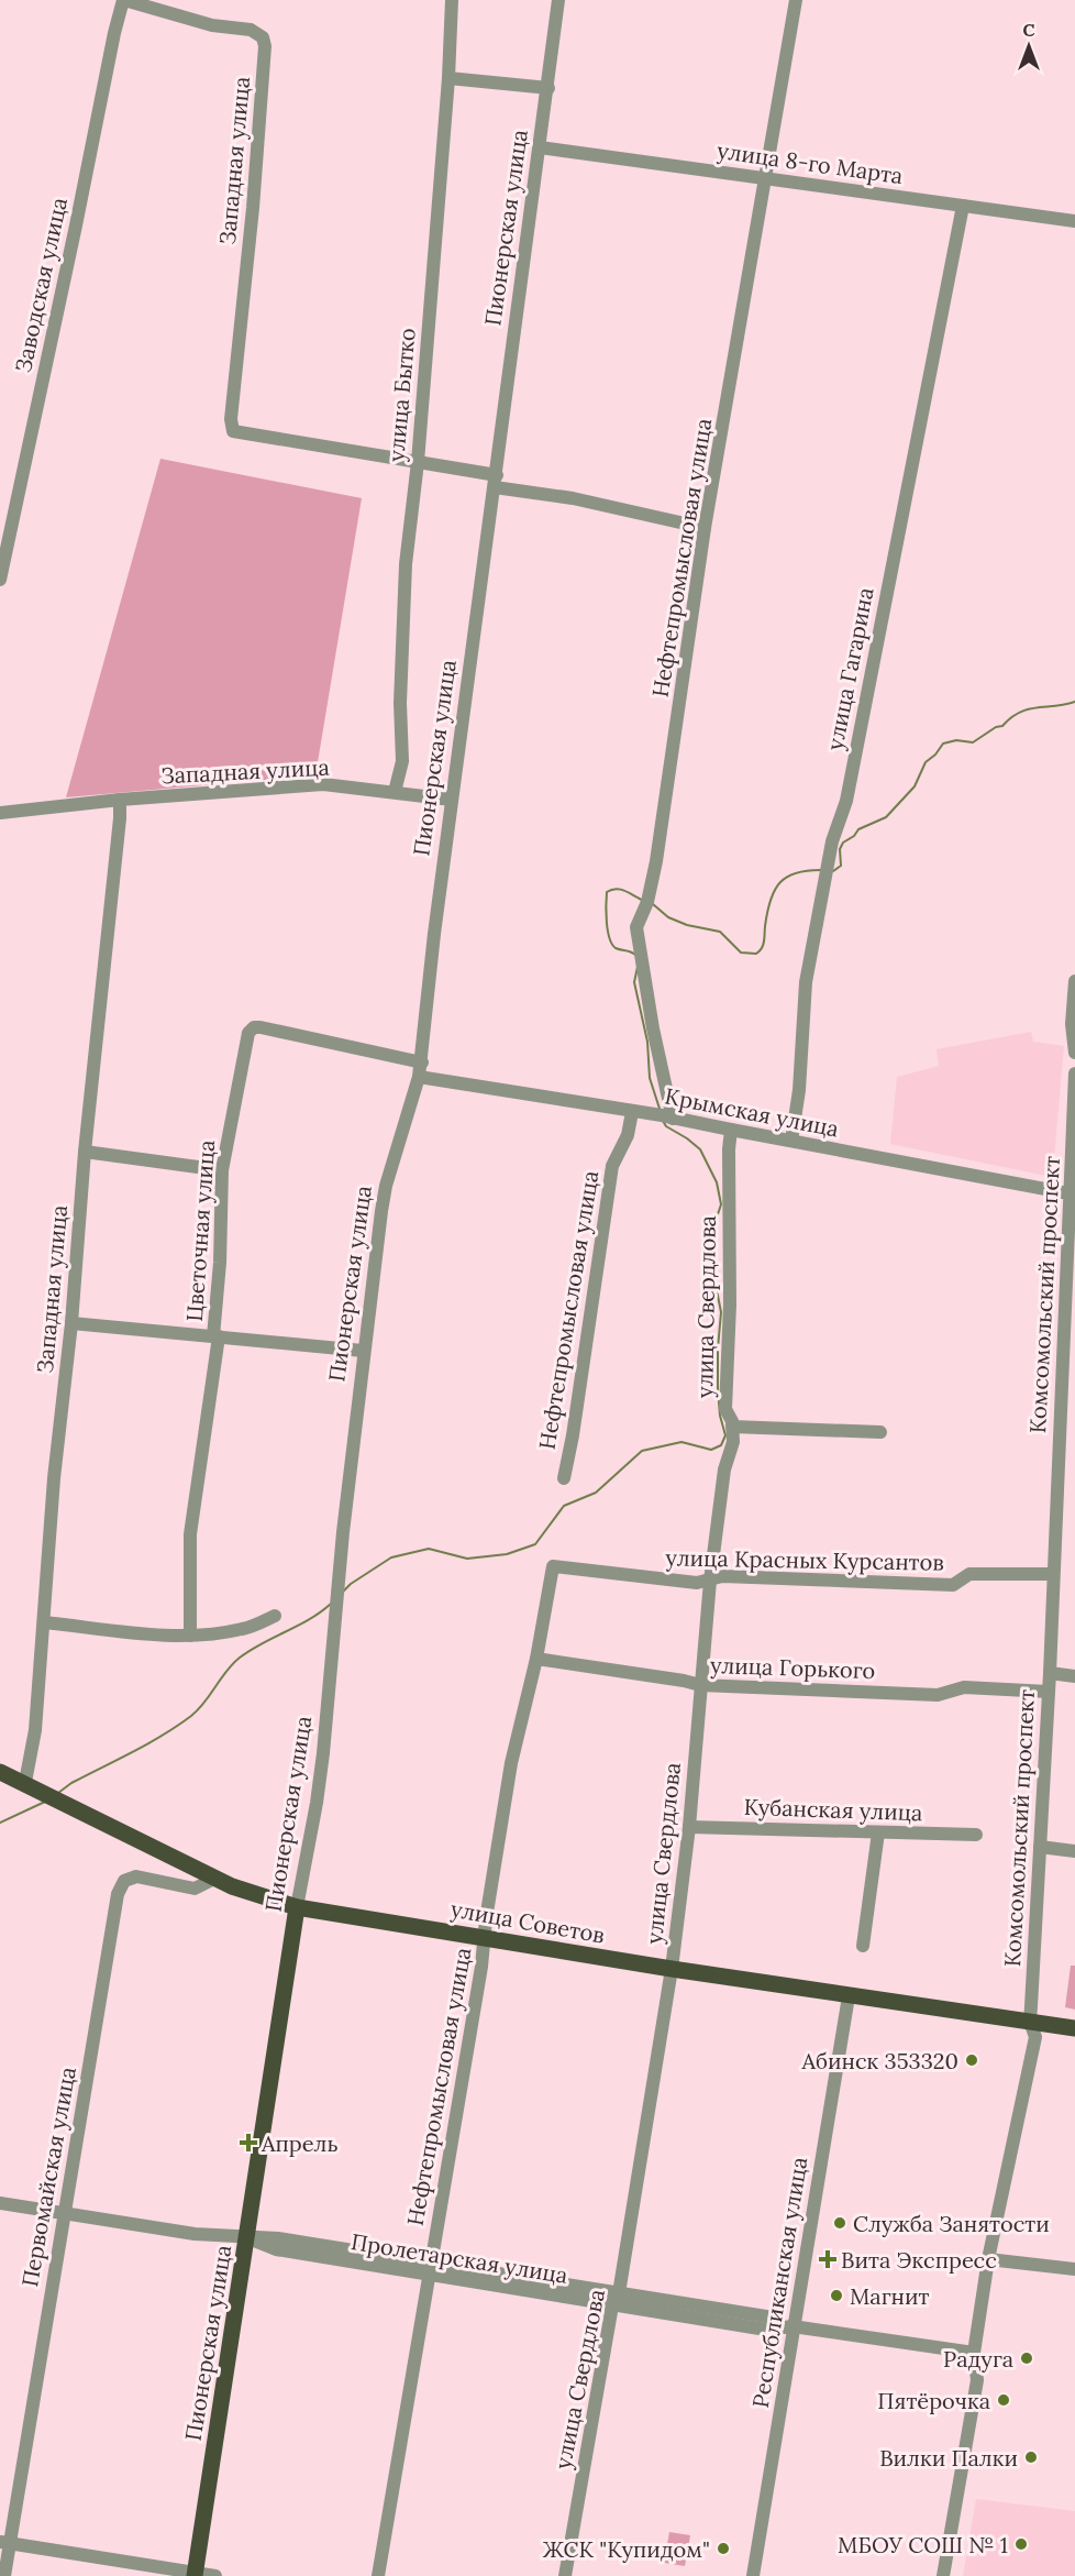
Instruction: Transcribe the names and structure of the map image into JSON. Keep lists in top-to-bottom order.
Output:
{
  "streets": {
    "main road": ["Пионерская улица", "улица Советов"],
    "street": [
      "Западная улица",
      "улица 8-го Марта",
      "Заводская улица",
      "улица Бытко",
      "Нефтепромысловая улица",
      "улица Гагарина",
      "Крымская улица",
      "Цветочная улица",
      "Комсомольский проспект",
      "улица Свердлова",
      "улица Красных Курсантов",
      "улица Горького",
      "Кубанская улица",
      "Первомайская улица",
      "Пролетарская улица",
      "Республиканская улица"
    ]
  },
  "crossings": [
    ["Западная улица", "Пионерская улица"],
    ["Западная улица", "Заводская улица"],
    ["Западная улица", "улица Бытко"],
    ["Западная улица", "улица Советов"],
    ["улица 8-го Марта", "Пионерская улица"],
    ["улица 8-го Марта", "Нефтепромысловая улица"],
    ["улица 8-го Марта", "улица Гагарина"],
    ["Пионерская улица", "Крымская улица"],
    ["Пионерская улица", "Цветочная улица"],
    ["Пионерская улица", "улица Советов"],
    ["Пионерская улица", "Пролетарская улица"],
    ["Нефтепромысловая улица", "Крымская улица"],
    ["Нефтепромысловая улица", "улица Красных Курсантов"],
    ["Нефтепромысловая улица", "улица Горького"],
    ["Нефтепромысловая улица", "улица Советов"],
    ["Нефтепромысловая улица", "Пролетарская улица"],
    ["улица Гагарина", "Крымская улица"],
    ["Крымская улица", "Комсомольский проспект"],
    ["Крымская улица", "улица Свердлова"],
    ["Комсомольский проспект", "улица Красных Курсантов"],
    ["Комсомольский проспект", "улица Горького"],
    ["Комсомольский проспект", "улица Советов"],
    ["Комсомольский проспект", "Пролетарская улица"],
    ["улица Свердлова", "улица Красных Курсантов"],
    ["улица Свердлова", "улица Горького"],
    ["улица Свердлова", "Кубанская улица"],
    ["улица Свердлова", "улица Советов"],
    ["улица Свердлова", "Пролетарская улица"],
    ["улица Советов", "Первомайская улица"],
    ["улица Советов", "Республиканская улица"],
    ["Первомайская улица", "Пролетарская улица"],
    ["Пролетарская улица", "Республиканская улица"]
  ],
  "places": {
    "other": [
      "Абинск 353320",
      "Служба Занятости",
      "Магнит",
      "Радуга",
      "Пятёрочка",
      "Вилки Палки",
      "МБОУ СОШ № 1",
      "ЖСК \"Купидом\""
    ],
    "health": ["Апрель", "Вита Экспресс"]
  },
  "north": "top"
}
